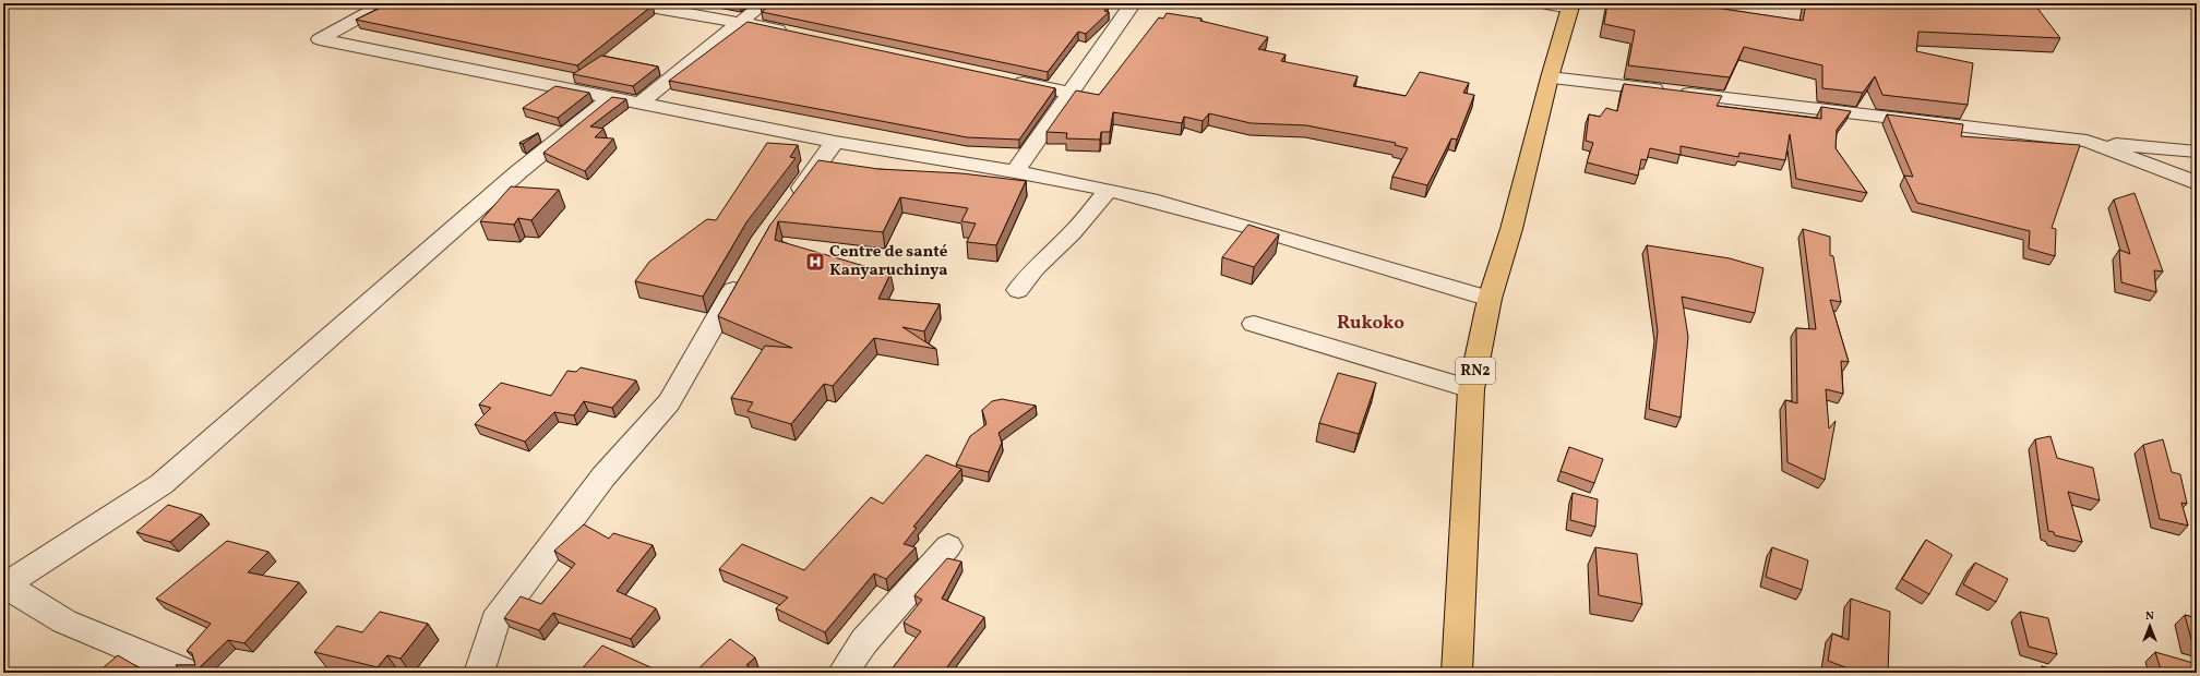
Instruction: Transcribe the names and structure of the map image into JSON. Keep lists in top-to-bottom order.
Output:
{
  "streets": {
    "highway": ["RN2"]
  },
  "districts": ["Rukoko"],
  "places": {
    "hospital": ["Centre de santé Kanyaruchinya"]
  },
  "north": "top"
}
